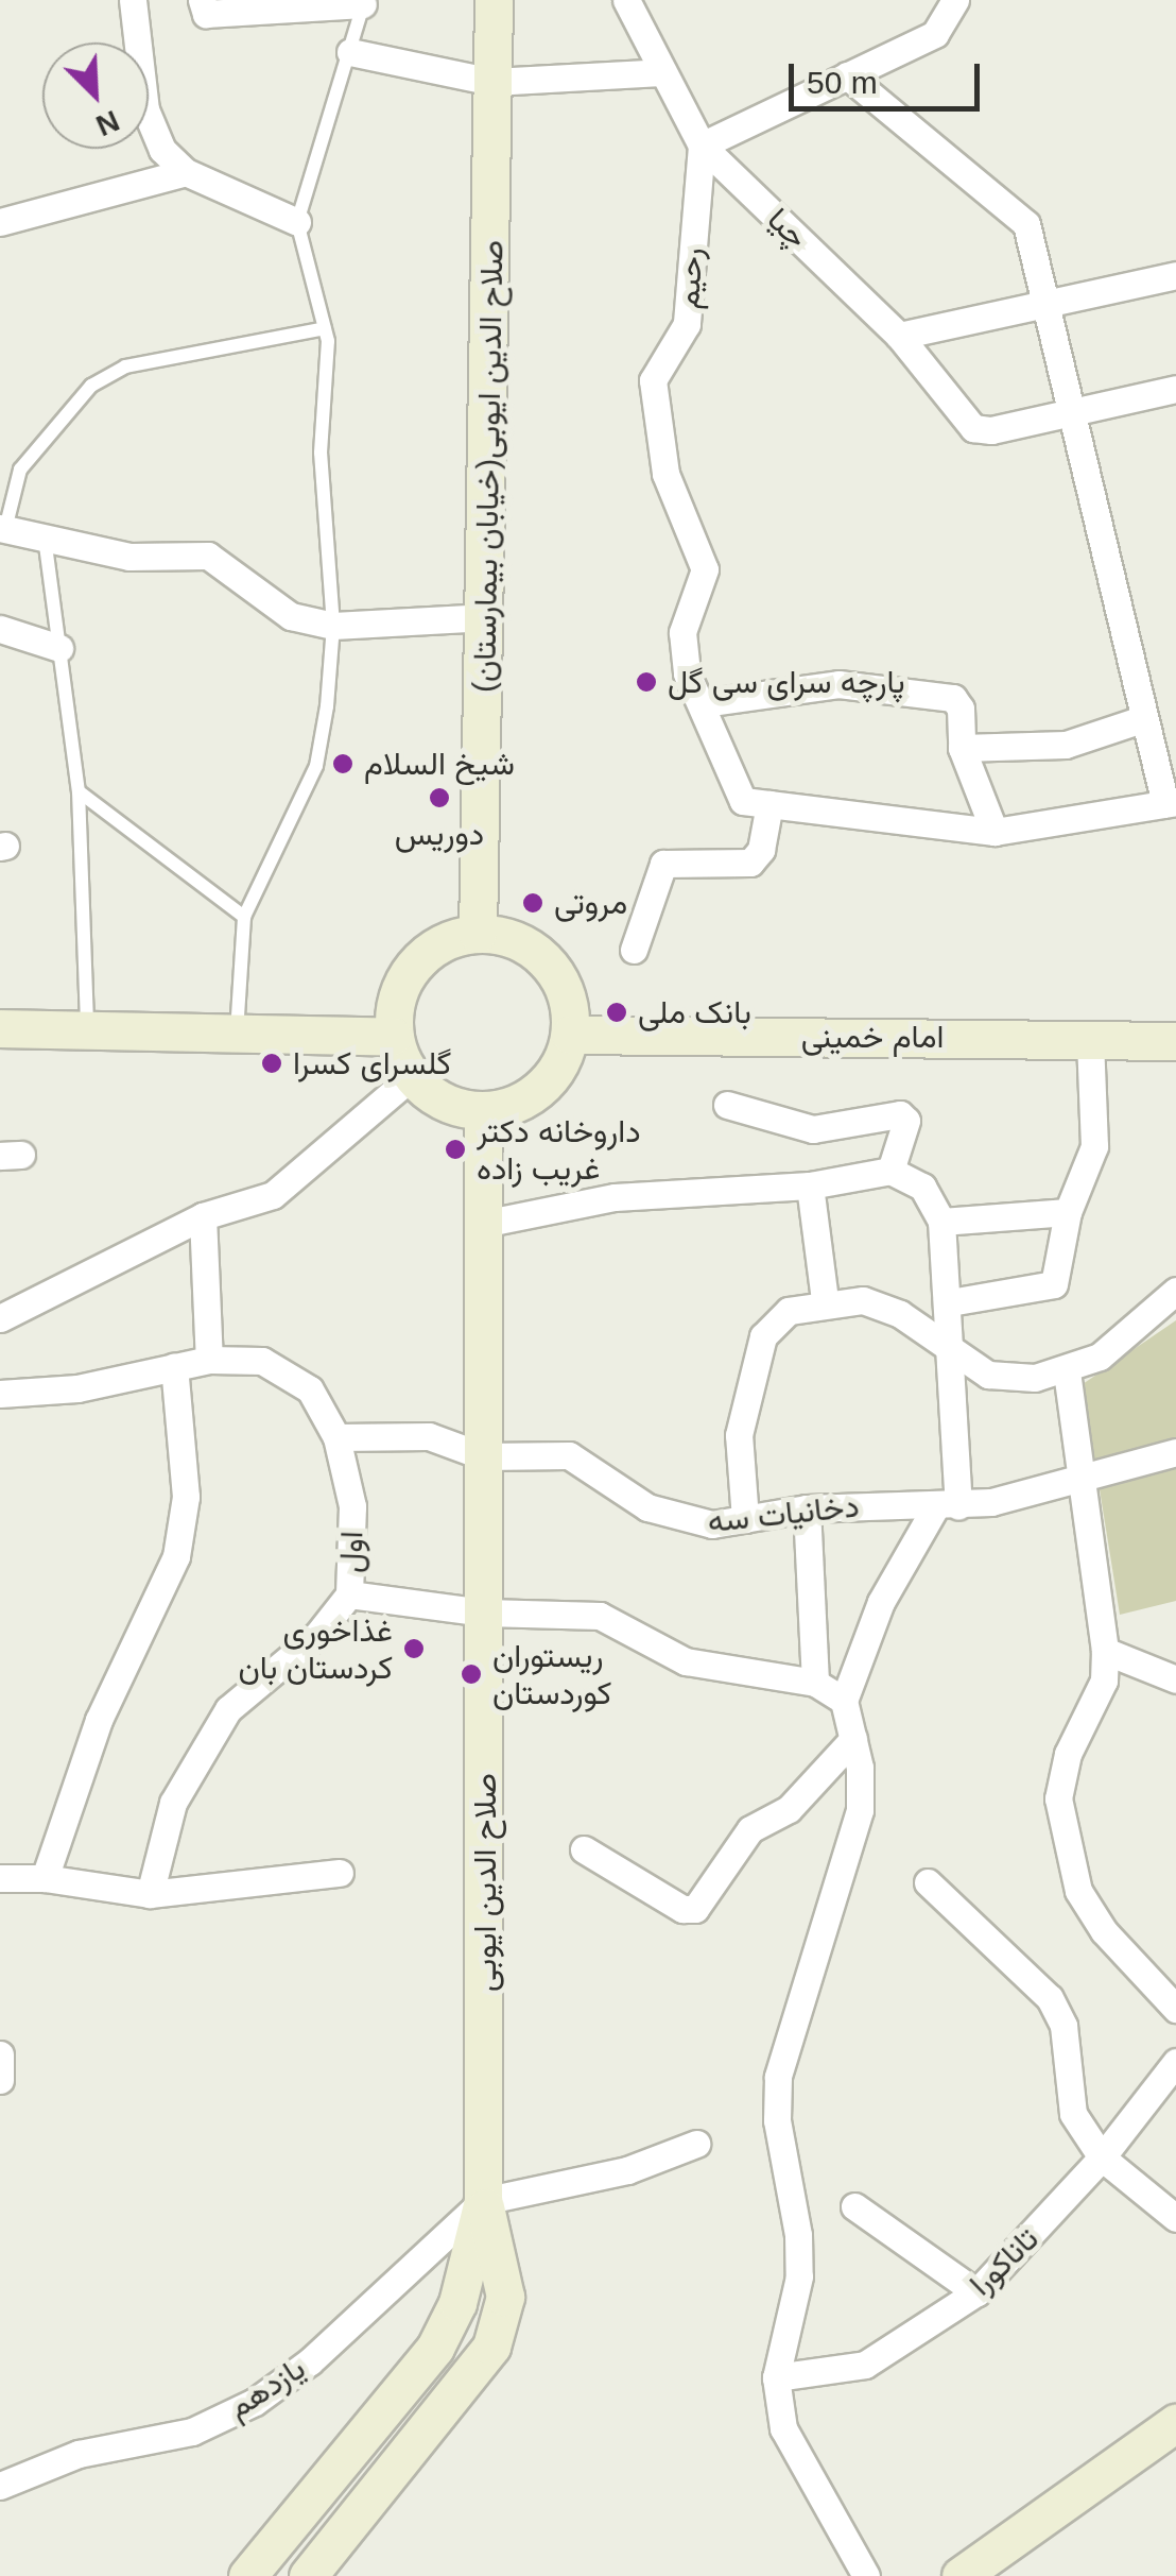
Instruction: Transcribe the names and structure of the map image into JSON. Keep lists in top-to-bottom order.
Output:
{
  "streets": {
    "main road": ["صلاح الدین ایوبی(خیابان بیمارستان)", "امام خمینی", "صلاح الدین ایوبی"],
    "street": [
      "چیا",
      "رحیم",
      "دخانیات سه",
      "اول",
      "تاناکورا",
      "یازدهم"
    ]
  },
  "crossings": [
    ["چیا", "رحیم"],
    ["صلاح الدین ایوبی(خیابان بیمارستان)", "امام خمینی"],
    ["صلاح الدین ایوبی(خیابان بیمارستان)", "صلاح الدین ایوبی"],
    ["امام خمینی", "صلاح الدین ایوبی"],
    ["دخانیات سه", "اول"],
    ["دخانیات سه", "صلاح الدین ایوبی"],
    ["صلاح الدین ایوبی", "یازدهم"]
  ],
  "places": [
    "پارچه سرای سی گل",
    "شیخ السلام",
    "دوریس",
    "مروتی",
    "بانک ملی",
    "گلسرای کسرا",
    "داروخانه دکتر غریب زاده",
    "غذاخوری کردستان بان",
    "ریستوران کوردستان"
  ],
  "scale_bar": "50 m",
  "north": "bottom right"
}
